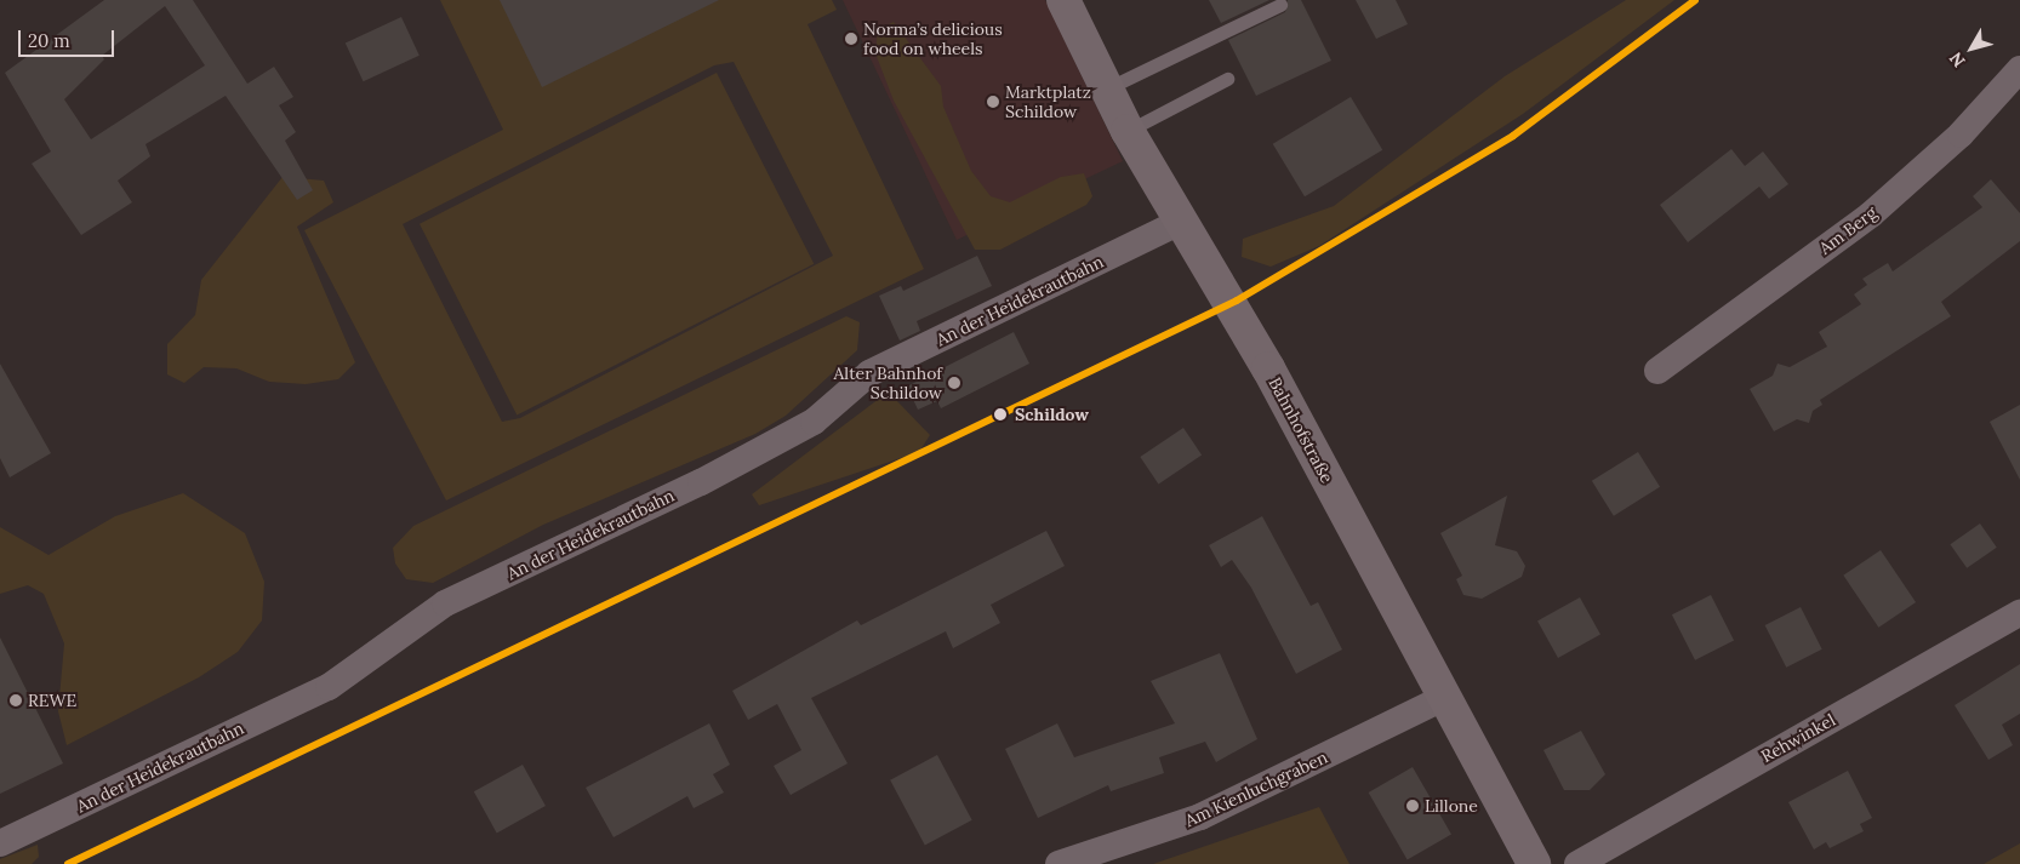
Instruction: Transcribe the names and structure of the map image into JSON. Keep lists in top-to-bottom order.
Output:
{
  "streets": {
    "street": [
      "Am Berg",
      "An der Heidekrautbahn",
      "Bahnhofstraße",
      "Rehwinkel",
      "Am Kienluchgraben"
    ]
  },
  "crossings": [
    ["An der Heidekrautbahn", "Bahnhofstraße"],
    ["Bahnhofstraße", "Am Kienluchgraben"]
  ],
  "places": [
    "Norma’s delicious food on wheels",
    "Marktplatz Schildow",
    "Alter Bahnhof Schildow",
    "Schildow",
    "REWE",
    "Lillone"
  ],
  "scale_bar": "20 m",
  "north": "bottom left"
}
